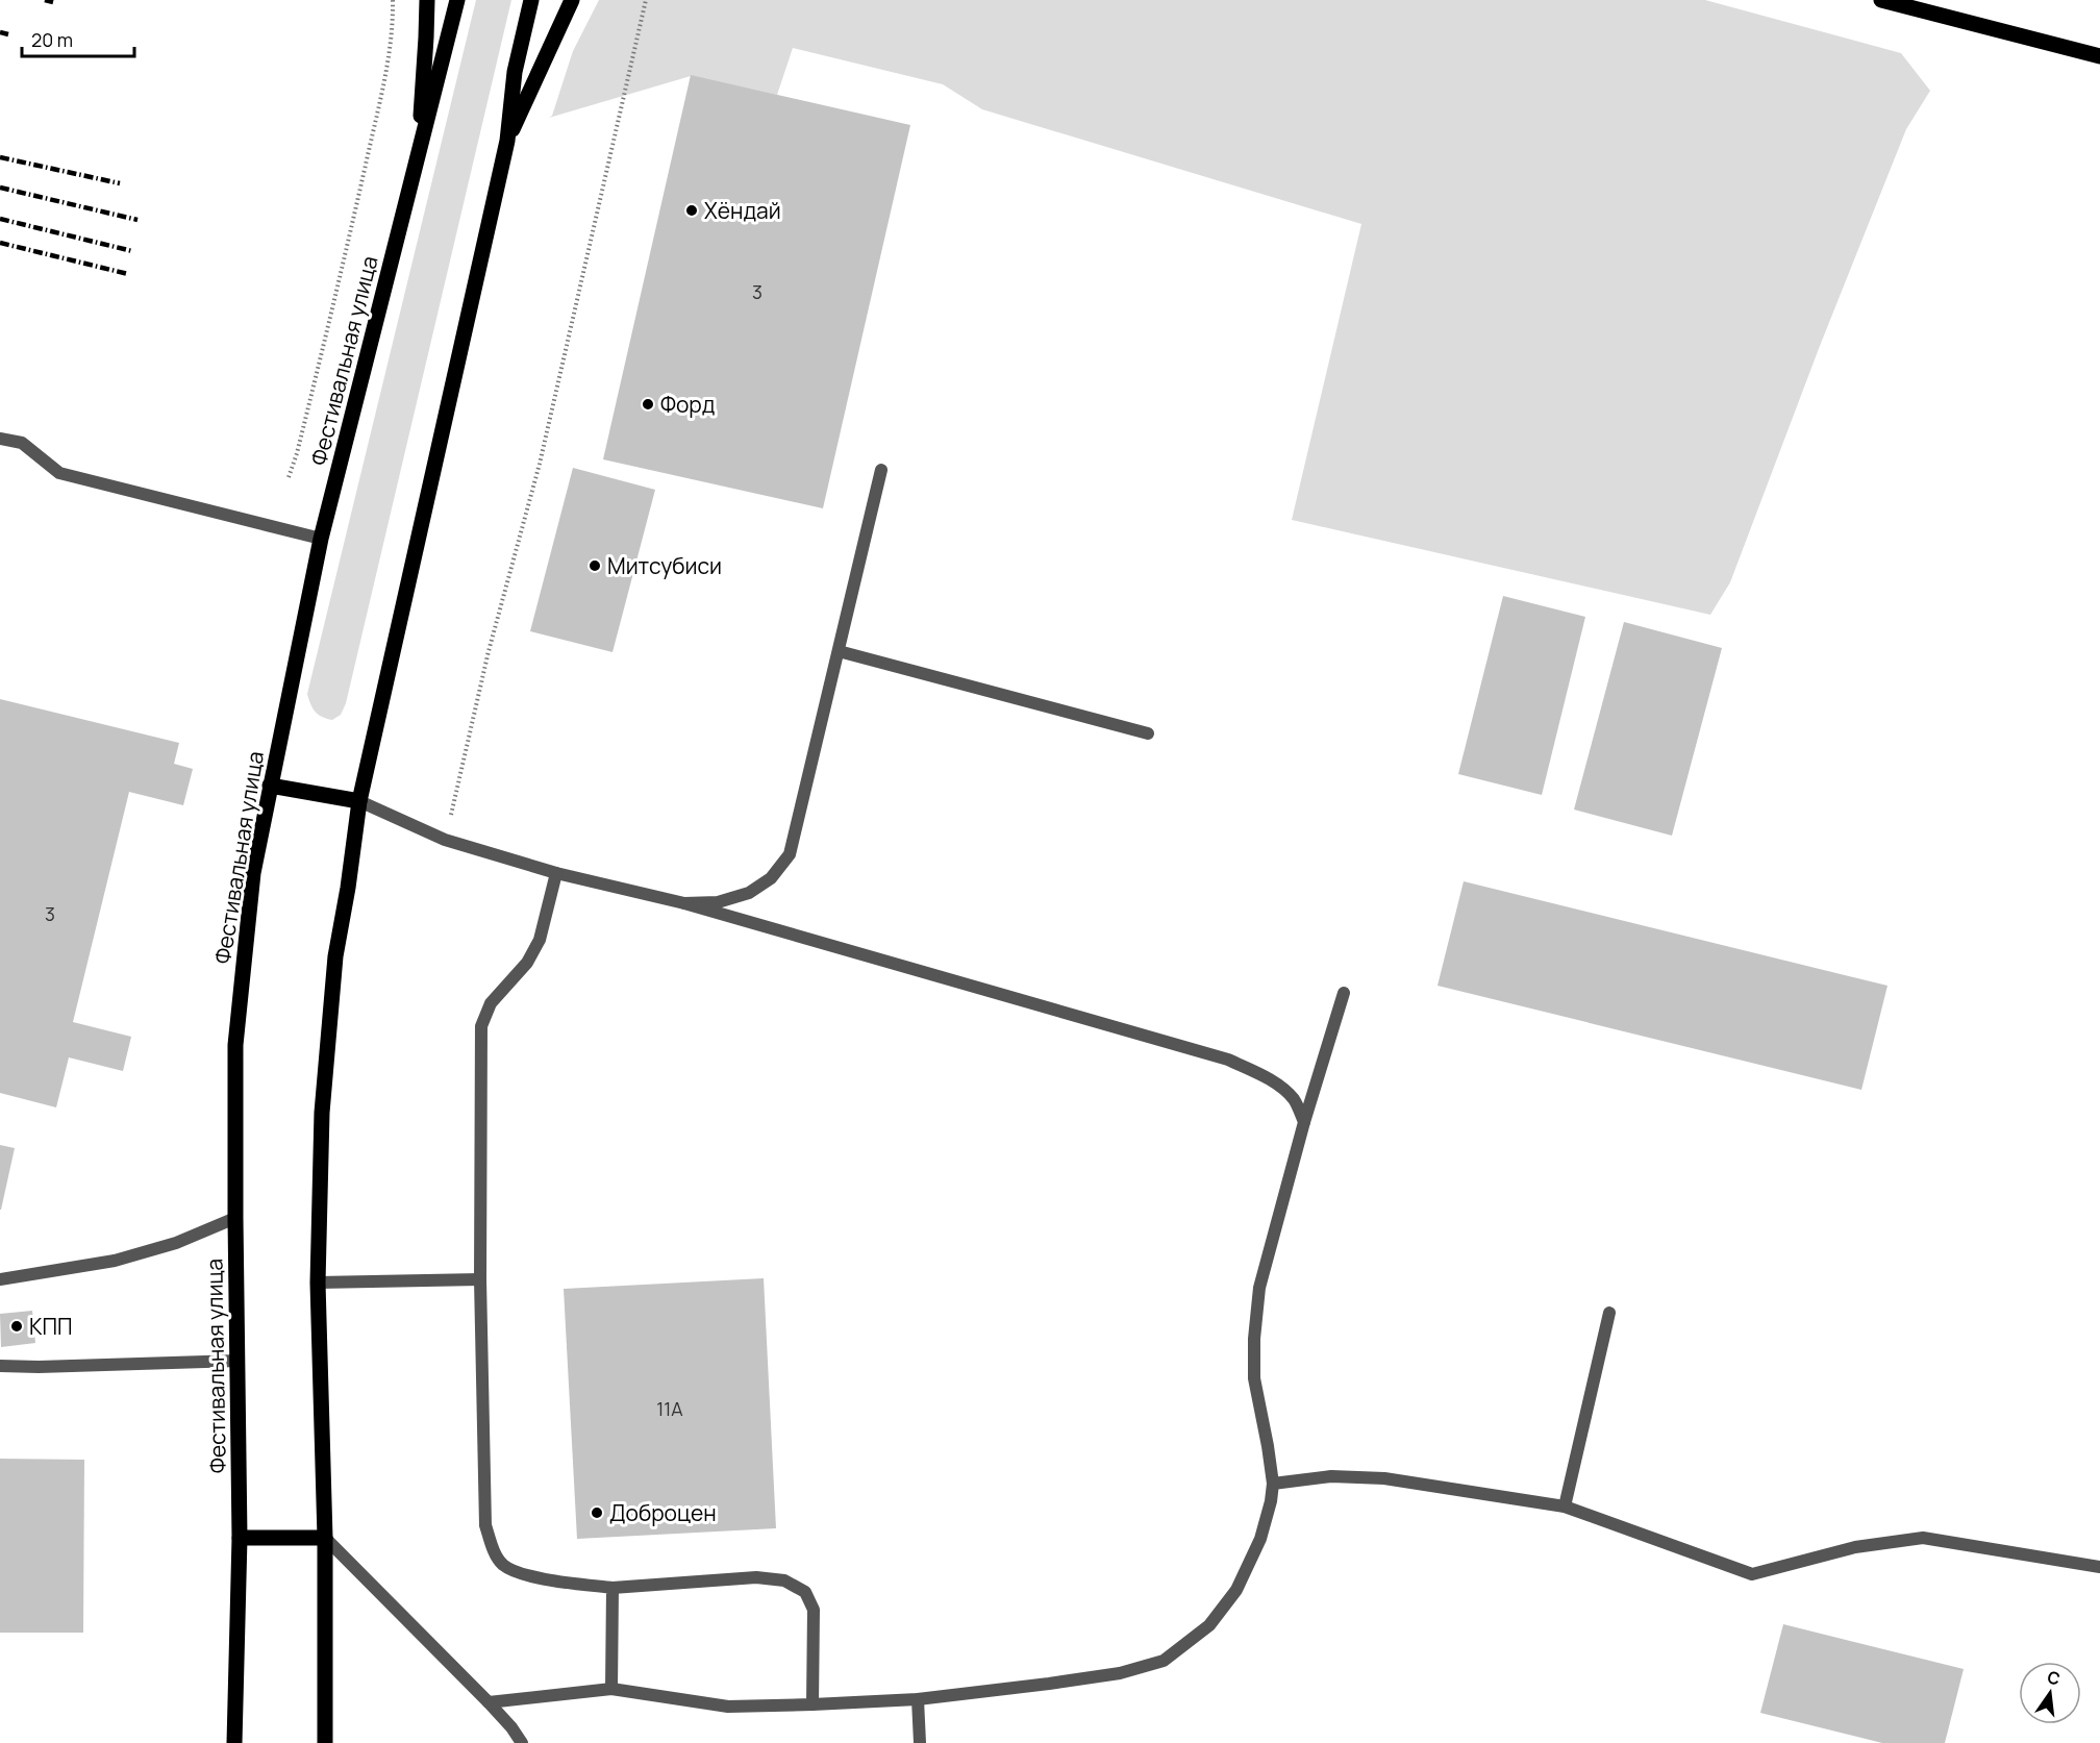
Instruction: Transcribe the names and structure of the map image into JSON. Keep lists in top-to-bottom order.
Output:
{
  "streets": {
    "main road": ["Фестивальная улица"]
  },
  "places": [
    "Хёндай",
    "Форд",
    "Митсубиси",
    "КПП",
    "Доброцен"
  ],
  "house_numbers": ["3", "3", "11А"],
  "scale_bar": "20 m",
  "north": "top"
}
